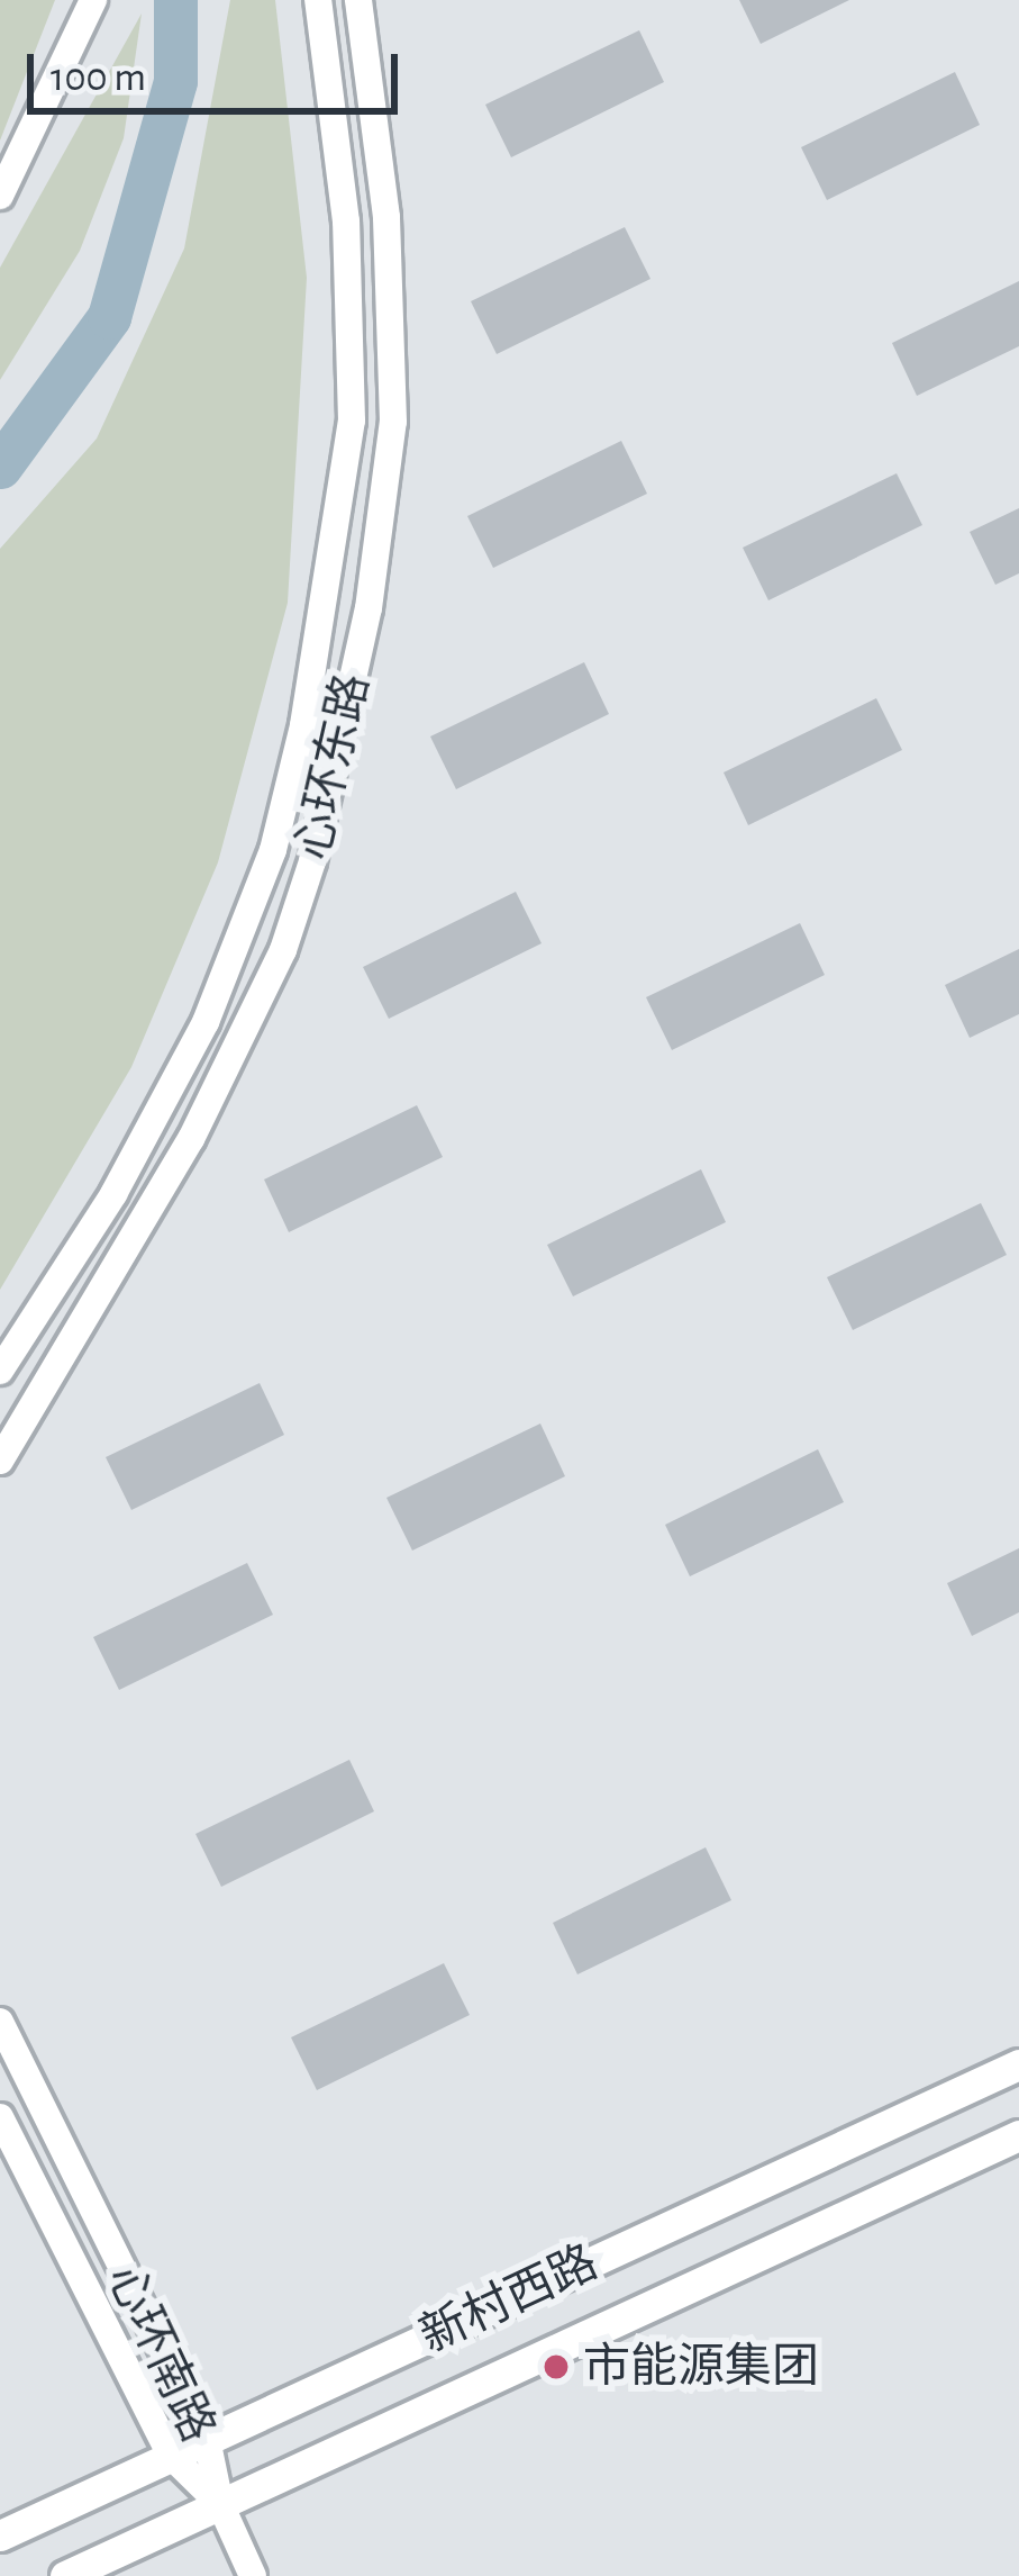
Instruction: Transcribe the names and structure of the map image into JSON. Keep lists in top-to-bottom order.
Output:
{
  "streets": {
    "main road": ["心环东路", "新村西路", "心环南路"]
  },
  "crossings": [
    ["新村西路", "心环南路"]
  ],
  "places": ["市能源集团"],
  "scale_bar": "100 m"
}
